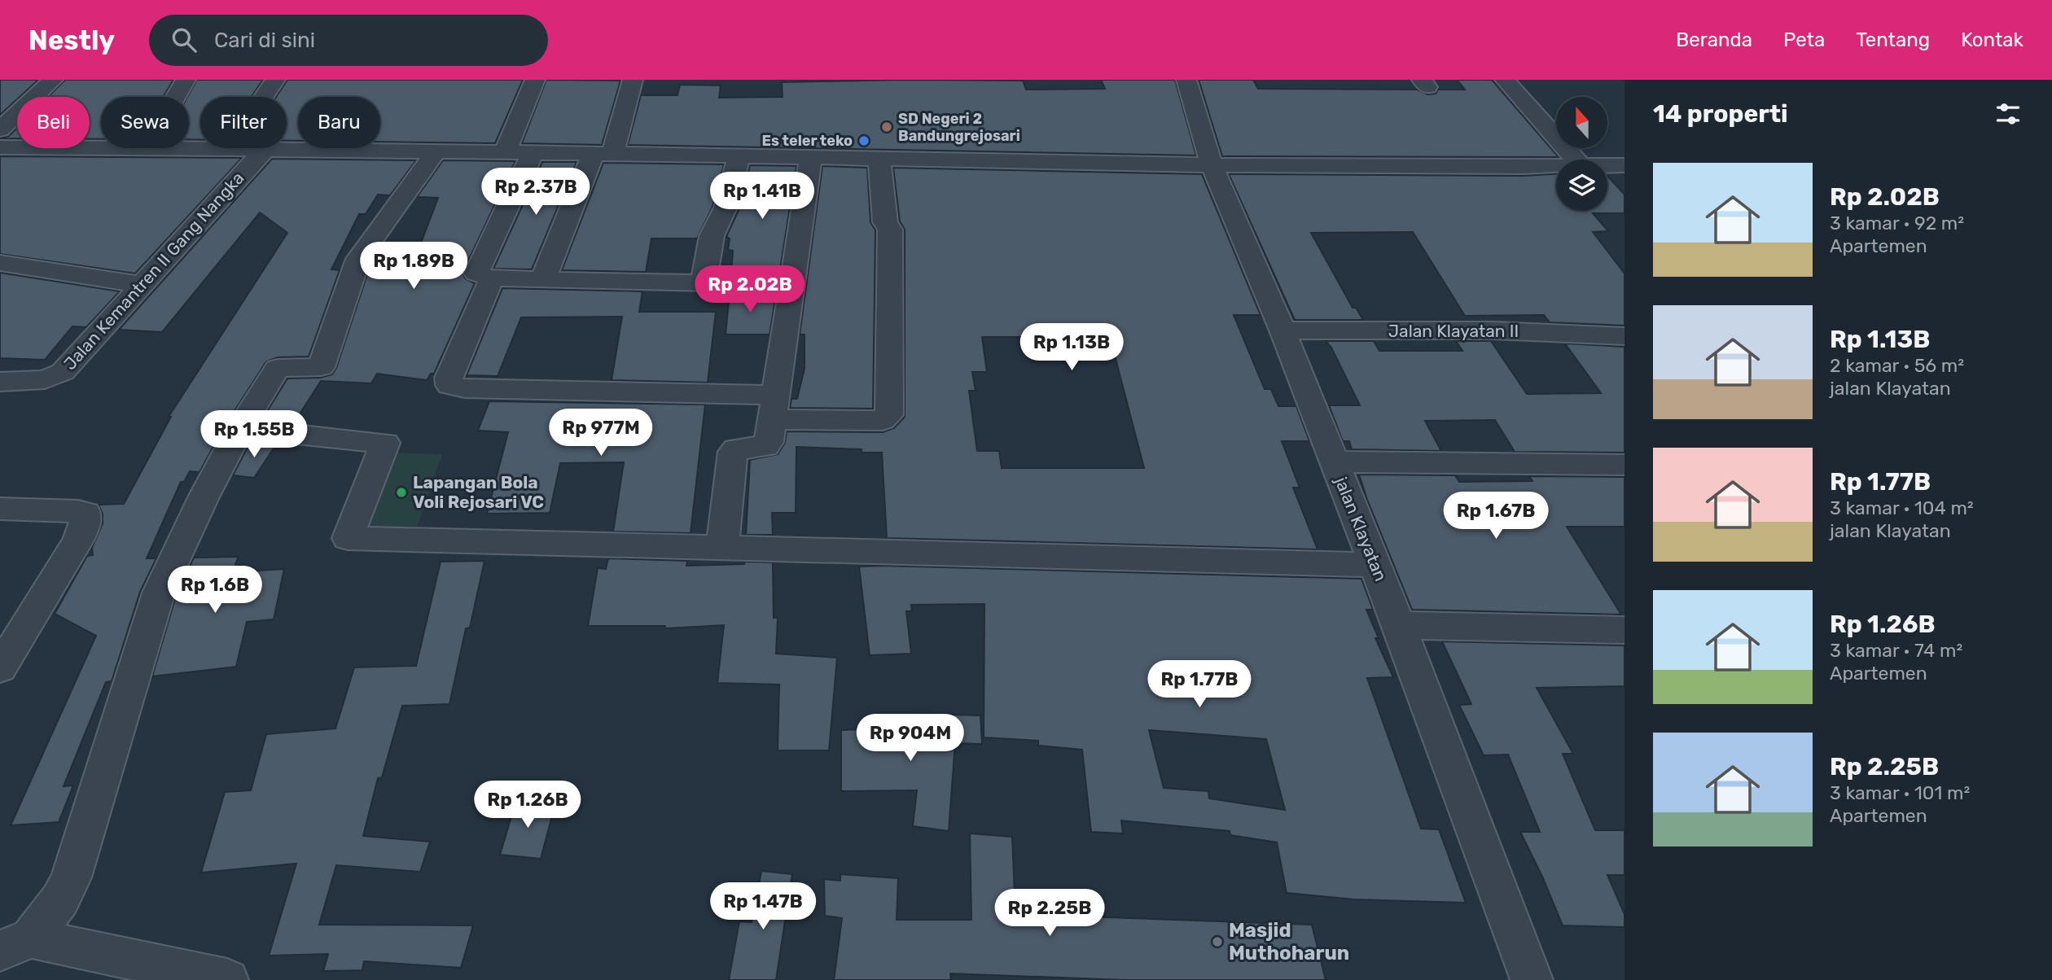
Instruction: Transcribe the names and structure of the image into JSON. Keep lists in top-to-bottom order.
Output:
{
  "streets": {
    "street": ["Jalan Kemantren II Gang Nangka", "Jalan Klayatan II", "jalan Klayatan"]
  },
  "crossings": [
    ["Jalan Klayatan II", "jalan Klayatan"]
  ],
  "places": [
    "SD Negeri 2 Bandungrejosari",
    "Es teler teko",
    "Lapangan Bola Voli Rejosari VC",
    "Masjid Muthoharun"
  ],
  "north": "top",
  "page": {
    "header": "Nestly",
    "search": "Cari di sini",
    "nav": [
      "Beranda",
      "Peta",
      "Tentang",
      "Kontak"
    ],
    "heading": "14 properti",
    "chip": [
      "Beli",
      "Sewa",
      "Filter",
      "Baru"
    ],
    "list": [
      {
        "name": "Rp 2.02B",
        "note": "3 kamar · 92 m² · Apartemen"
      },
      {
        "name": "Rp 1.13B",
        "note": "2 kamar · 56 m² · jalan Klayatan"
      },
      {
        "name": "Rp 1.77B",
        "note": "3 kamar · 104 m² · jalan Klayatan"
      },
      {
        "name": "Rp 1.26B",
        "note": "3 kamar · 74 m² · Apartemen"
      },
      {
        "name": "Rp 2.25B",
        "note": "3 kamar · 101 m² · Apartemen"
      }
    ],
    "price": [
      "Rp 2.37B",
      "Rp 1.41B",
      "Rp 1.89B",
      "Rp 2.02B",
      "Rp 1.13B",
      "Rp 977M",
      "Rp 1.55B",
      "Rp 1.67B",
      "Rp 1.6B",
      "Rp 1.77B",
      "Rp 904M",
      "Rp 1.26B",
      "Rp 1.47B",
      "Rp 2.25B"
    ]
  }
}
